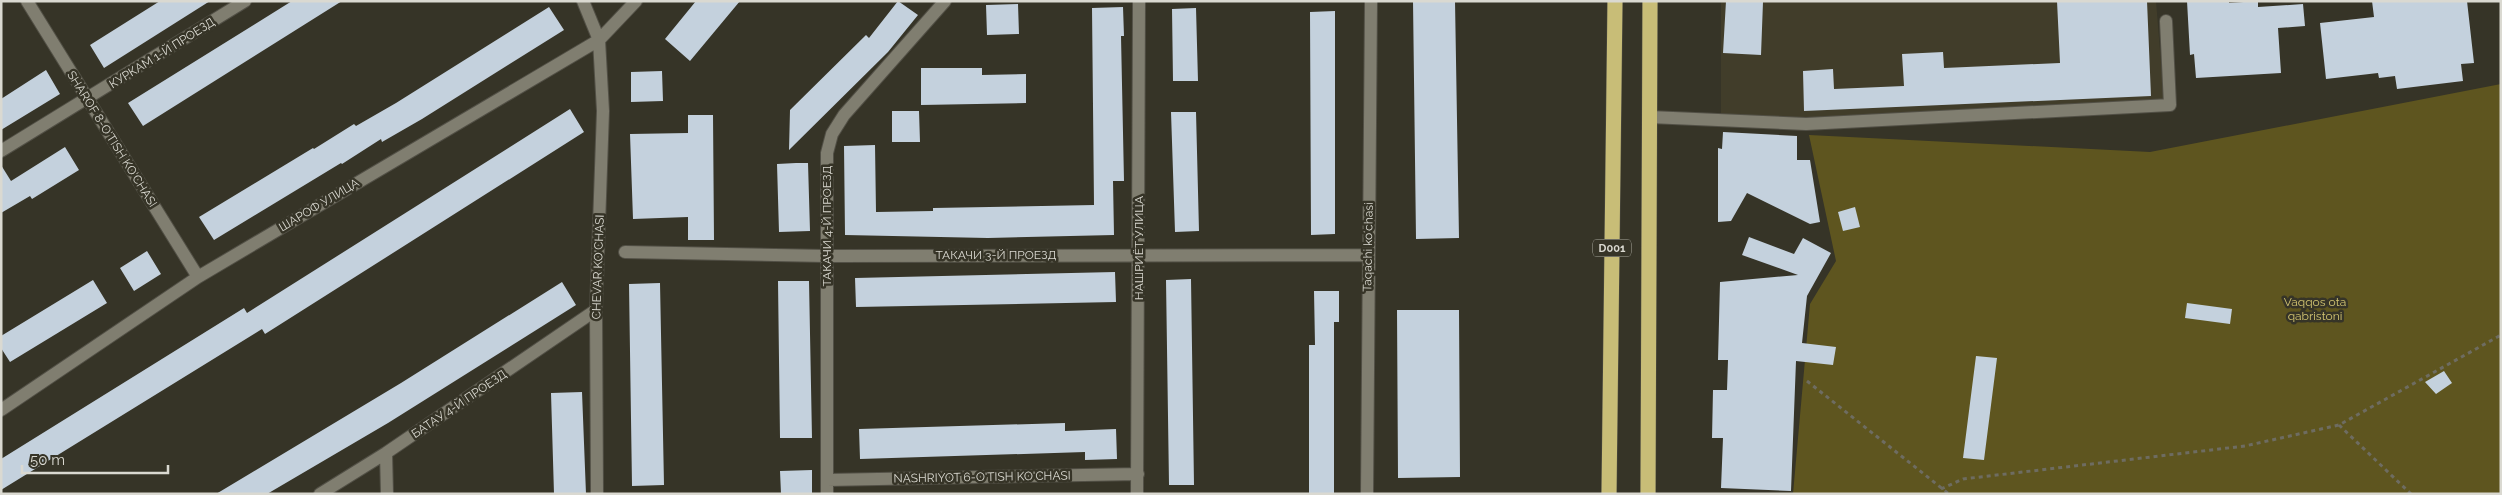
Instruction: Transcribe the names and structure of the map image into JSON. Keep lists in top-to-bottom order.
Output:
{
  "streets": {
    "highway": ["D001"],
    "street": [
      "КУРКАМ 1-Й ПРОЕЗД",
      "SHAROF 8-O'TISH KO'CHASI",
      "ШАРОФ УЛИЦА",
      "ТАКАЧИ 4-Й ПРОЕЗД",
      "Taqachi koʻchasi",
      "НАШРИЁТ УЛИЦА",
      "ТАКАЧИ 3-Й ПРОЕЗД",
      "CHEVAR KO'CHASI",
      "БАТАУ 4-Й ПРОЕЗД",
      "NASHRIYOT 6-O'TISH KO'CHASI"
    ]
  },
  "crossings": [
    ["КУРКАМ 1-Й ПРОЕЗД", "SHAROF 8-O'TISH KO'CHASI"],
    ["SHAROF 8-O'TISH KO'CHASI", "ШАРОФ УЛИЦА"],
    ["ШАРОФ УЛИЦА", "CHEVAR KO'CHASI"],
    ["ТАКАЧИ 4-Й ПРОЕЗД", "ТАКАЧИ 3-Й ПРОЕЗД"],
    ["ТАКАЧИ 4-Й ПРОЕЗД", "NASHRIYOT 6-O'TISH KO'CHASI"],
    ["Taqachi koʻchasi", "ТАКАЧИ 3-Й ПРОЕЗД"],
    ["НАШРИЁТ УЛИЦА", "ТАКАЧИ 3-Й ПРОЕЗД"],
    ["НАШРИЁТ УЛИЦА", "NASHRIYOT 6-O'TISH KO'CHASI"],
    ["CHEVAR KO'CHASI", "БАТАУ 4-Й ПРОЕЗД"]
  ],
  "parks": ["Vaqqos ota qabristoni"],
  "scale_bar": "50 m"
}
